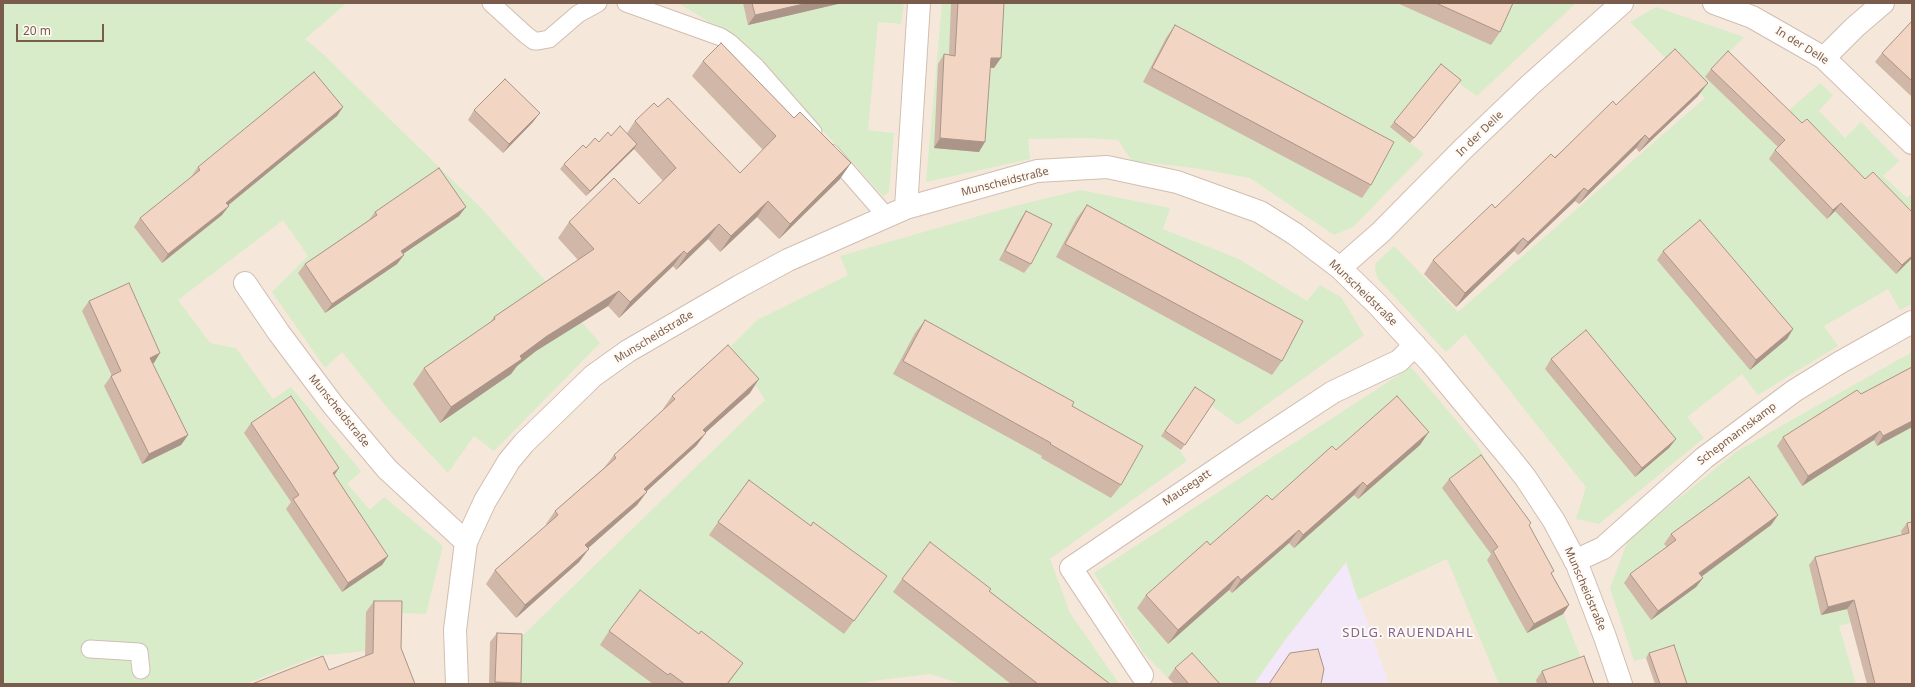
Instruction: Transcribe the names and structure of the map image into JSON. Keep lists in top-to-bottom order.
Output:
{
  "streets": {
    "street": [
      "In der Delle",
      "Munscheidstraße",
      "Schepmannskamp",
      "Mausegatt"
    ]
  },
  "crossings": [
    ["In der Delle", "Munscheidstraße"],
    ["Munscheidstraße", "Schepmannskamp"],
    ["Munscheidstraße", "Mausegatt"]
  ],
  "districts": ["SDLG. RAUENDAHL"],
  "scale_bar": "20 m"
}
